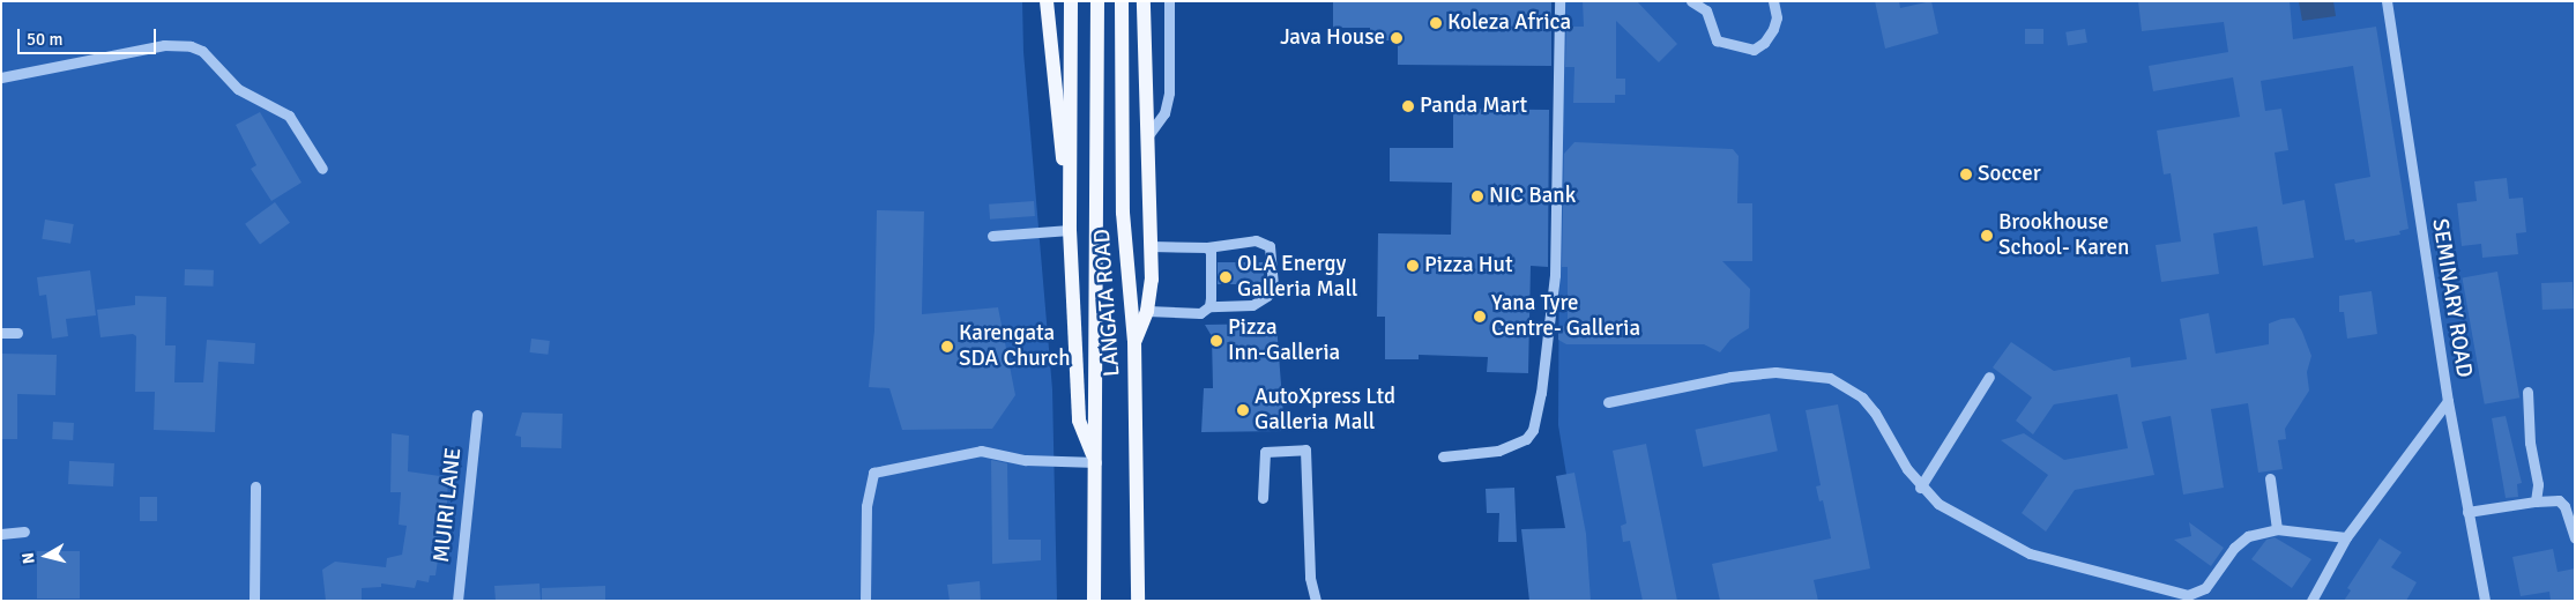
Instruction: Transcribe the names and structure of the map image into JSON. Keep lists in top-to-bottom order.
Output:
{
  "streets": {
    "main road": ["LANGATA ROAD"],
    "street": ["SEMINARY ROAD", "MUIRI LANE"]
  },
  "places": [
    "Koleza Africa",
    "Java House",
    "Panda Mart",
    "Soccer",
    "NIC Bank",
    "Brookhouse School- Karen",
    "Pizza Hut",
    "OLA Energy Galleria Mall",
    "Yana Tyre Centre- Galleria",
    "Pizza Inn-Galleria",
    "Karengata SDA Church",
    "AutoXpress Ltd Galleria Mall"
  ],
  "scale_bar": "50 m",
  "north": "left"
}
